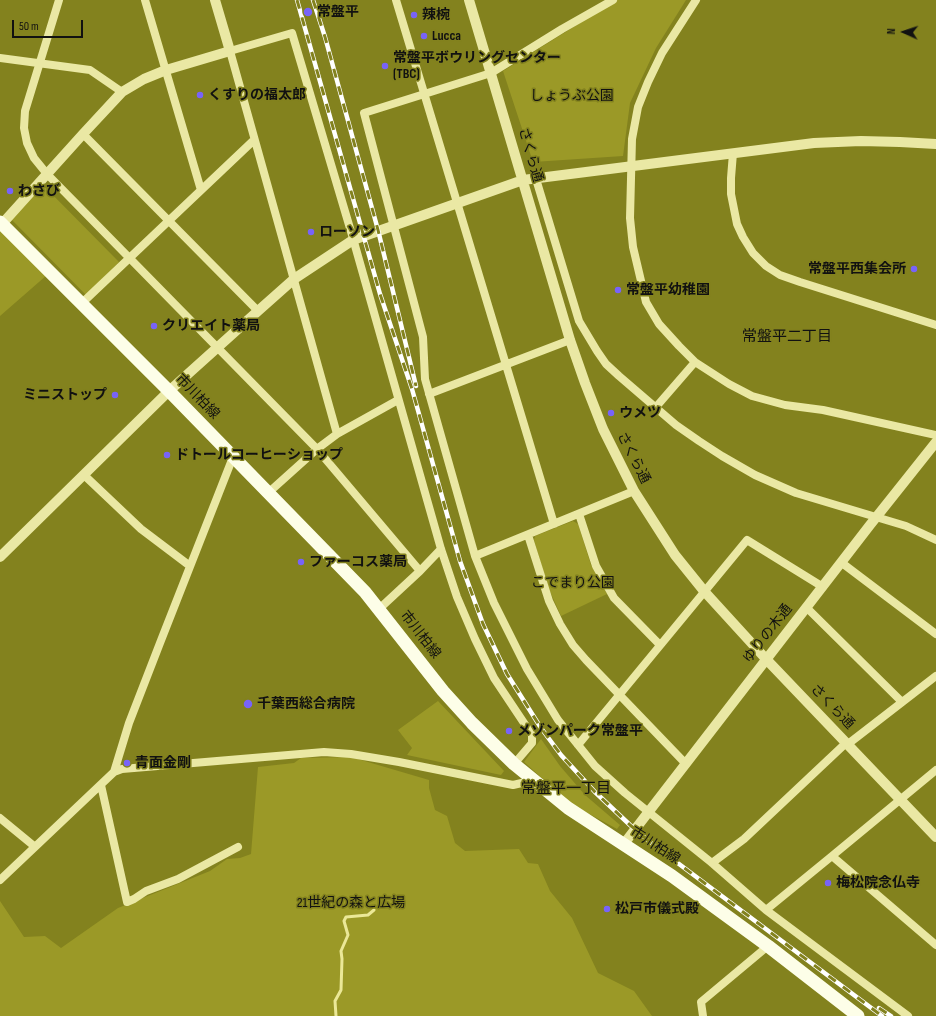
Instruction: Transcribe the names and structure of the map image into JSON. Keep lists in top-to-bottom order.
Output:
{
  "streets": {
    "main road": ["市川柏線"],
    "street": ["さくら通", "ゆりの木通"]
  },
  "crossings": [
    ["さくら通", "ゆりの木通"],
    ["市川柏線", "ゆりの木通"]
  ],
  "districts": ["常盤平二丁目", "常盤平一丁目"],
  "parks": ["しょうぶ公園", "こでまり公園", "21世紀の森と広場"],
  "places": [
    "常盤平",
    "辣椀",
    "Lucca",
    "常盤平ボウリングセンター (TBC)",
    "くすりの福太郎",
    "わさび",
    "ローソン",
    "常盤平西集会所",
    "常盤平幼稚園",
    "クリエイト薬局",
    "ミニストップ",
    "ウメツ",
    "ドトールコーヒーショップ",
    "ファーコス薬局",
    "千葉西総合病院",
    "メゾンパーク常盤平",
    "青面金剛",
    "梅松院念仏寺",
    "松戸市儀式殿"
  ],
  "scale_bar": "50 m",
  "north": "left"
}
